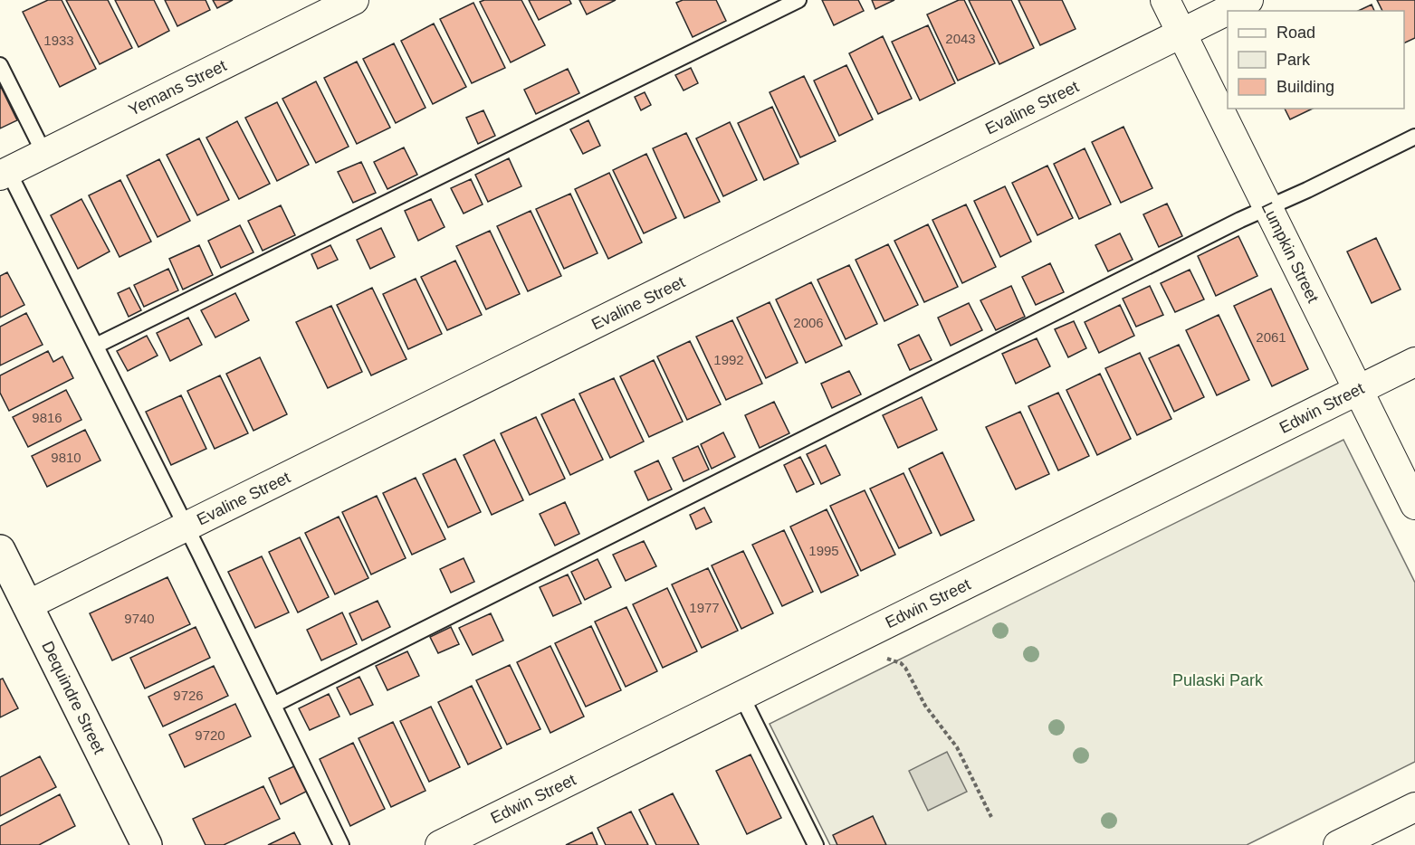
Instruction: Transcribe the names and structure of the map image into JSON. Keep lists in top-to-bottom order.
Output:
{
  "streets": {
    "street": [
      "Yemans Street",
      "Evaline Street",
      "Lumpkin Street",
      "Edwin Street",
      "Dequindre Street"
    ]
  },
  "crossings": [
    ["Evaline Street", "Lumpkin Street"],
    ["Evaline Street", "Dequindre Street"],
    ["Lumpkin Street", "Edwin Street"]
  ],
  "parks": ["Pulaski Park"],
  "house_numbers": [
    "2043",
    "1933",
    "2006",
    "2061",
    "1992",
    "9816",
    "9810",
    "1995",
    "1977",
    "9740",
    "9726",
    "9720"
  ],
  "legend": ["Road", "Park", "Building"]
}
